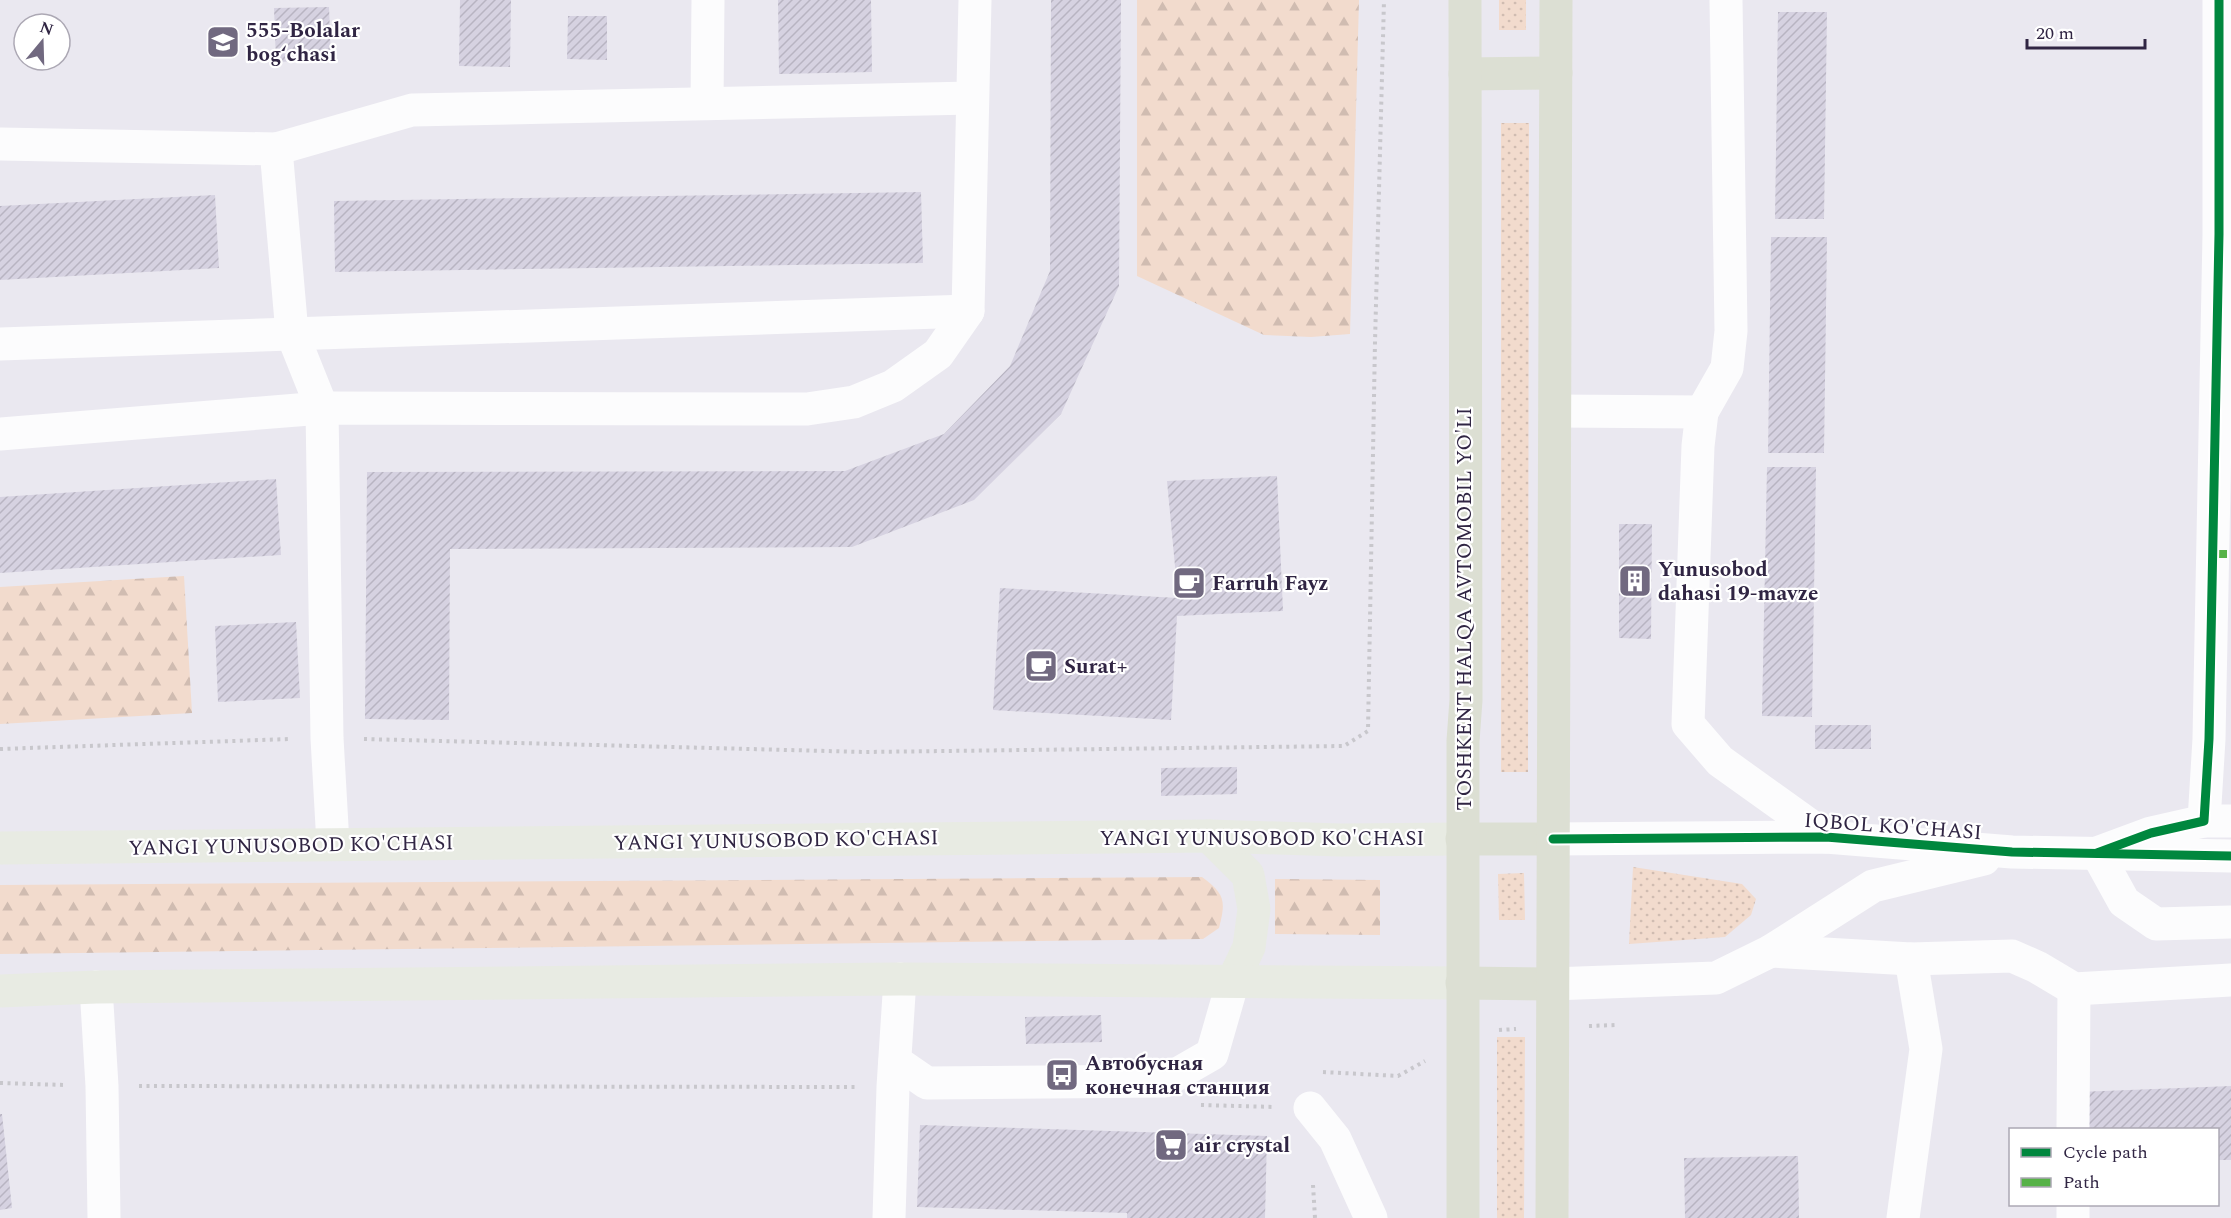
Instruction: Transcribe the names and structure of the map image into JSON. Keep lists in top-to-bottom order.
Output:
{
  "streets": {
    "highway": ["TOSHKENT HALQA AVTOMOBIL YO'LI", "YANGI YUNUSOBOD KO'CHASI"],
    "street": ["IQBOL KO'CHASI"]
  },
  "crossings": [
    ["TOSHKENT HALQA AVTOMOBIL YO'LI", "YANGI YUNUSOBOD KO'CHASI"],
    ["IQBOL KO'CHASI", "YANGI YUNUSOBOD KO'CHASI"]
  ],
  "places": {
    "school or university": ["555-Bolalar bogʻchasi"],
    "building": ["Yunusobod dahasi 19-mavze"],
    "cafe": ["Farruh Fayz", "Surat+"],
    "bus stop": ["Автобусная конечная станция"],
    "supermarket": ["air crystal"]
  },
  "legend": ["Cycle path", "Path"],
  "scale_bar": "20 m",
  "north": "top"
}
